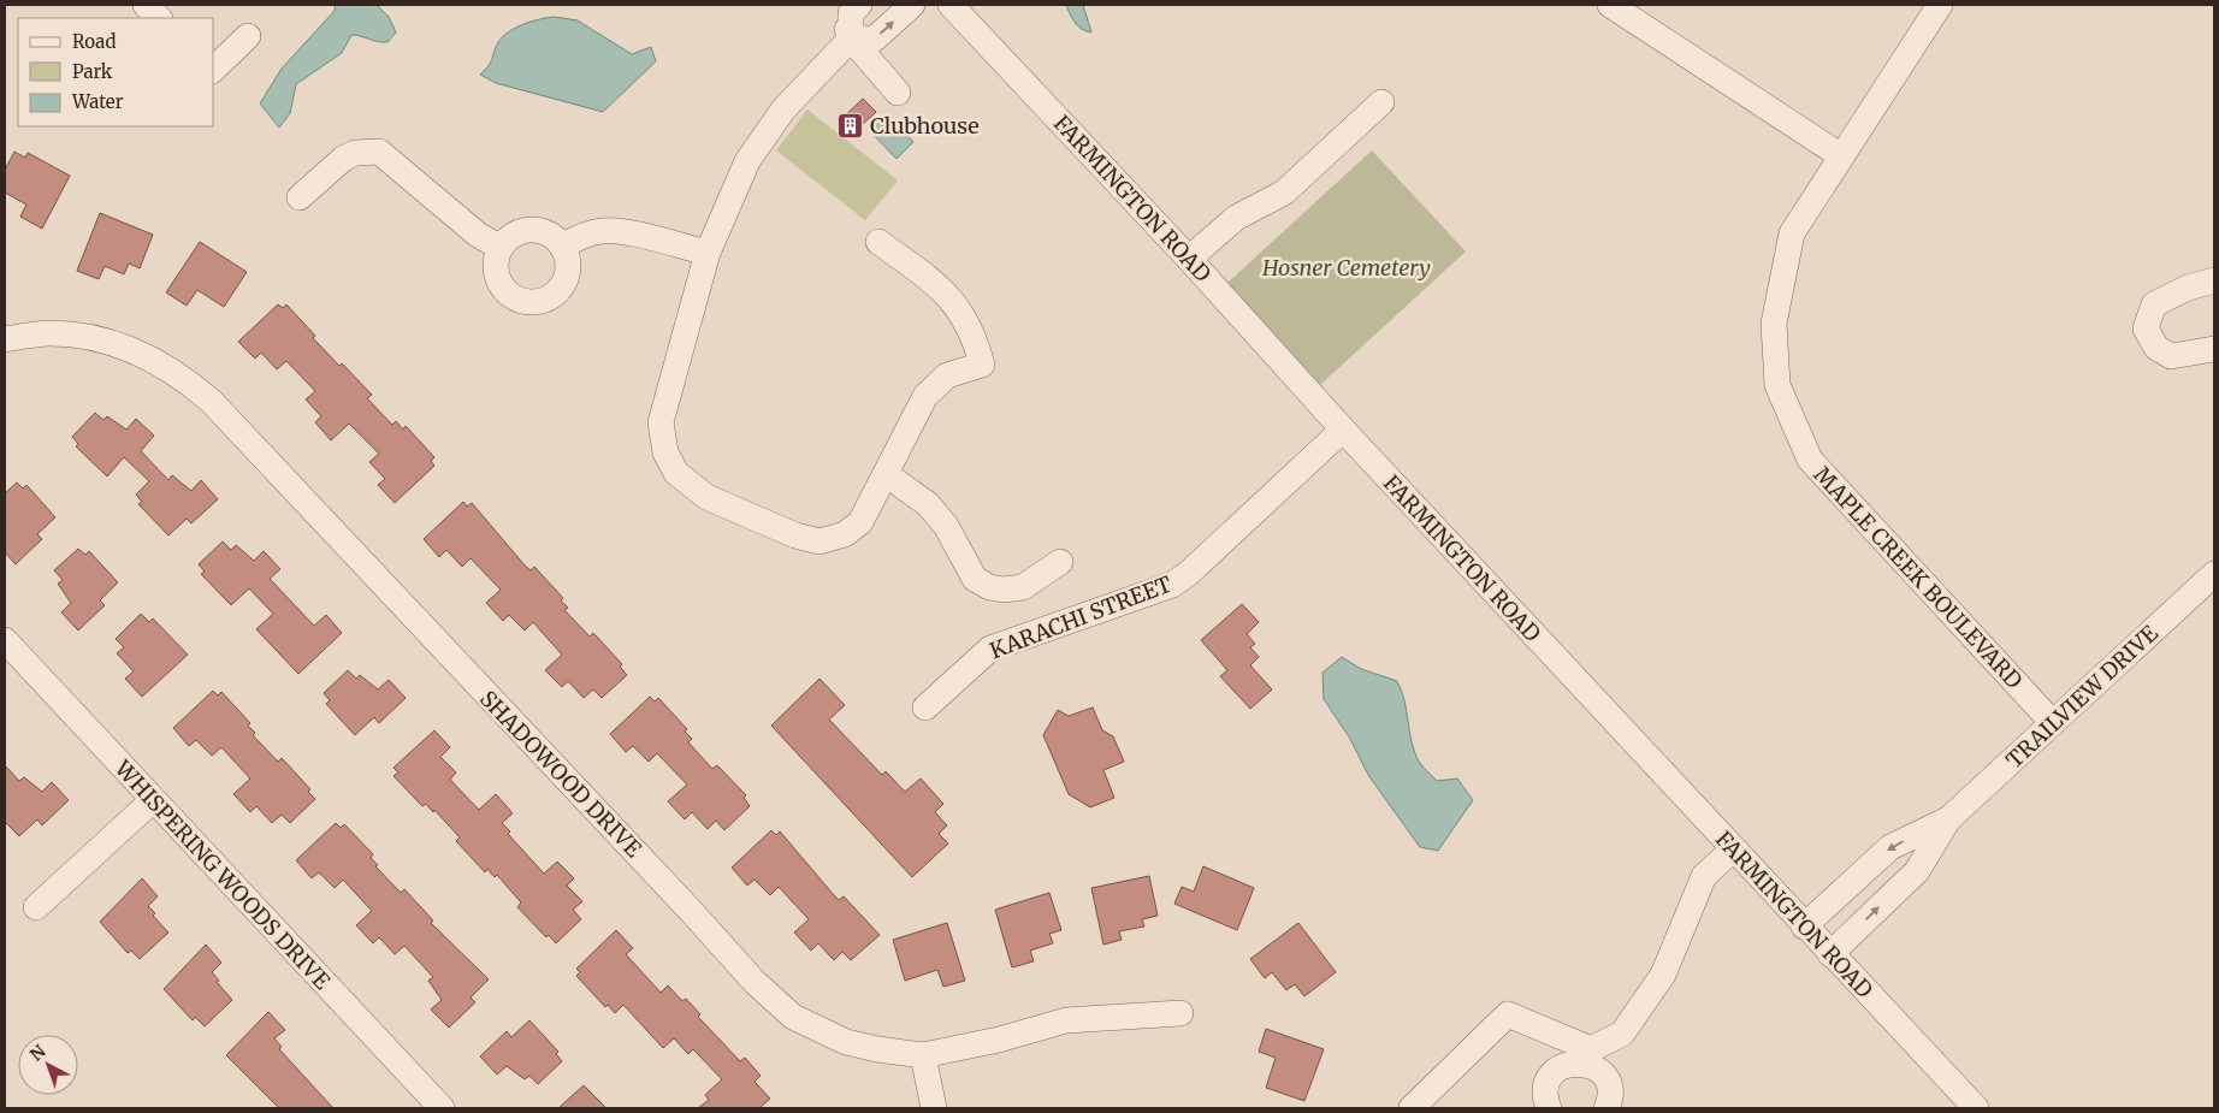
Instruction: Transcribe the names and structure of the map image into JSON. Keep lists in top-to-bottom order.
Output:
{
  "streets": {
    "street": [
      "FARMINGTON ROAD",
      "MAPLE CREEK BOULEVARD",
      "KARACHI STREET",
      "TRAILVIEW DRIVE",
      "SHADOWOOD DRIVE",
      "WHISPERING WOODS DRIVE"
    ]
  },
  "crossings": [
    ["FARMINGTON ROAD", "KARACHI STREET"],
    ["FARMINGTON ROAD", "TRAILVIEW DRIVE"],
    ["MAPLE CREEK BOULEVARD", "TRAILVIEW DRIVE"]
  ],
  "parks": ["Hosner Cemetery"],
  "places": {
    "building": ["Clubhouse"]
  },
  "legend": ["Road", "Park", "Water"],
  "north": "top left"
}
